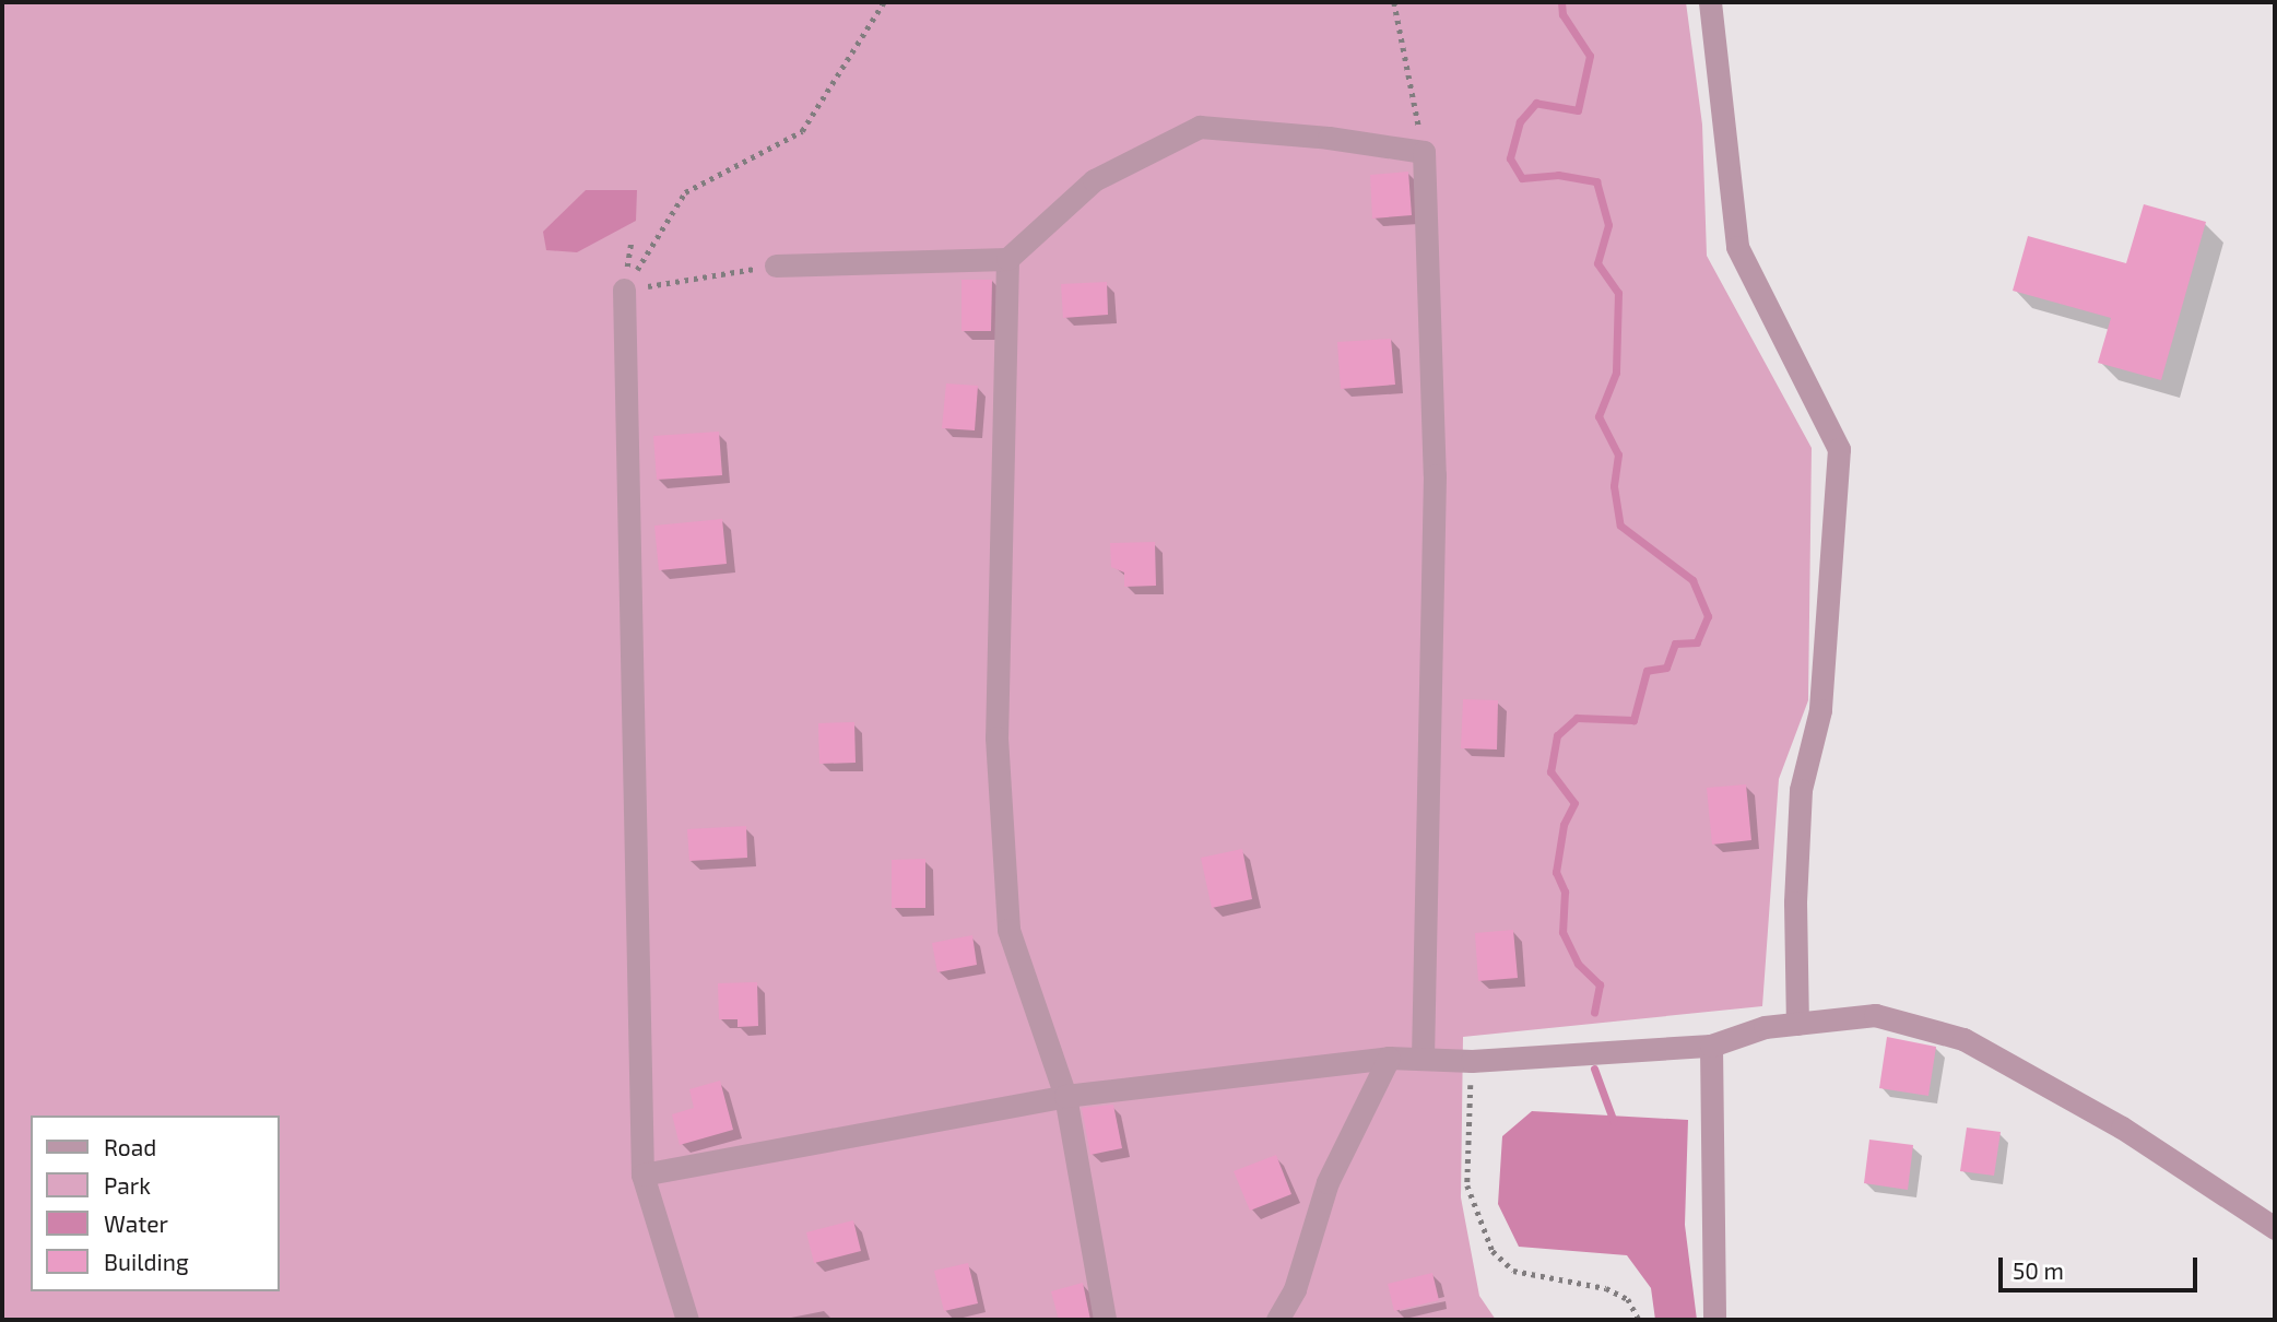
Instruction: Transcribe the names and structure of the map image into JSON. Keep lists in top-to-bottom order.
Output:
{
  "legend": [
    "Road",
    "Park",
    "Water",
    "Building"
  ],
  "scale_bar": "50 m"
}
